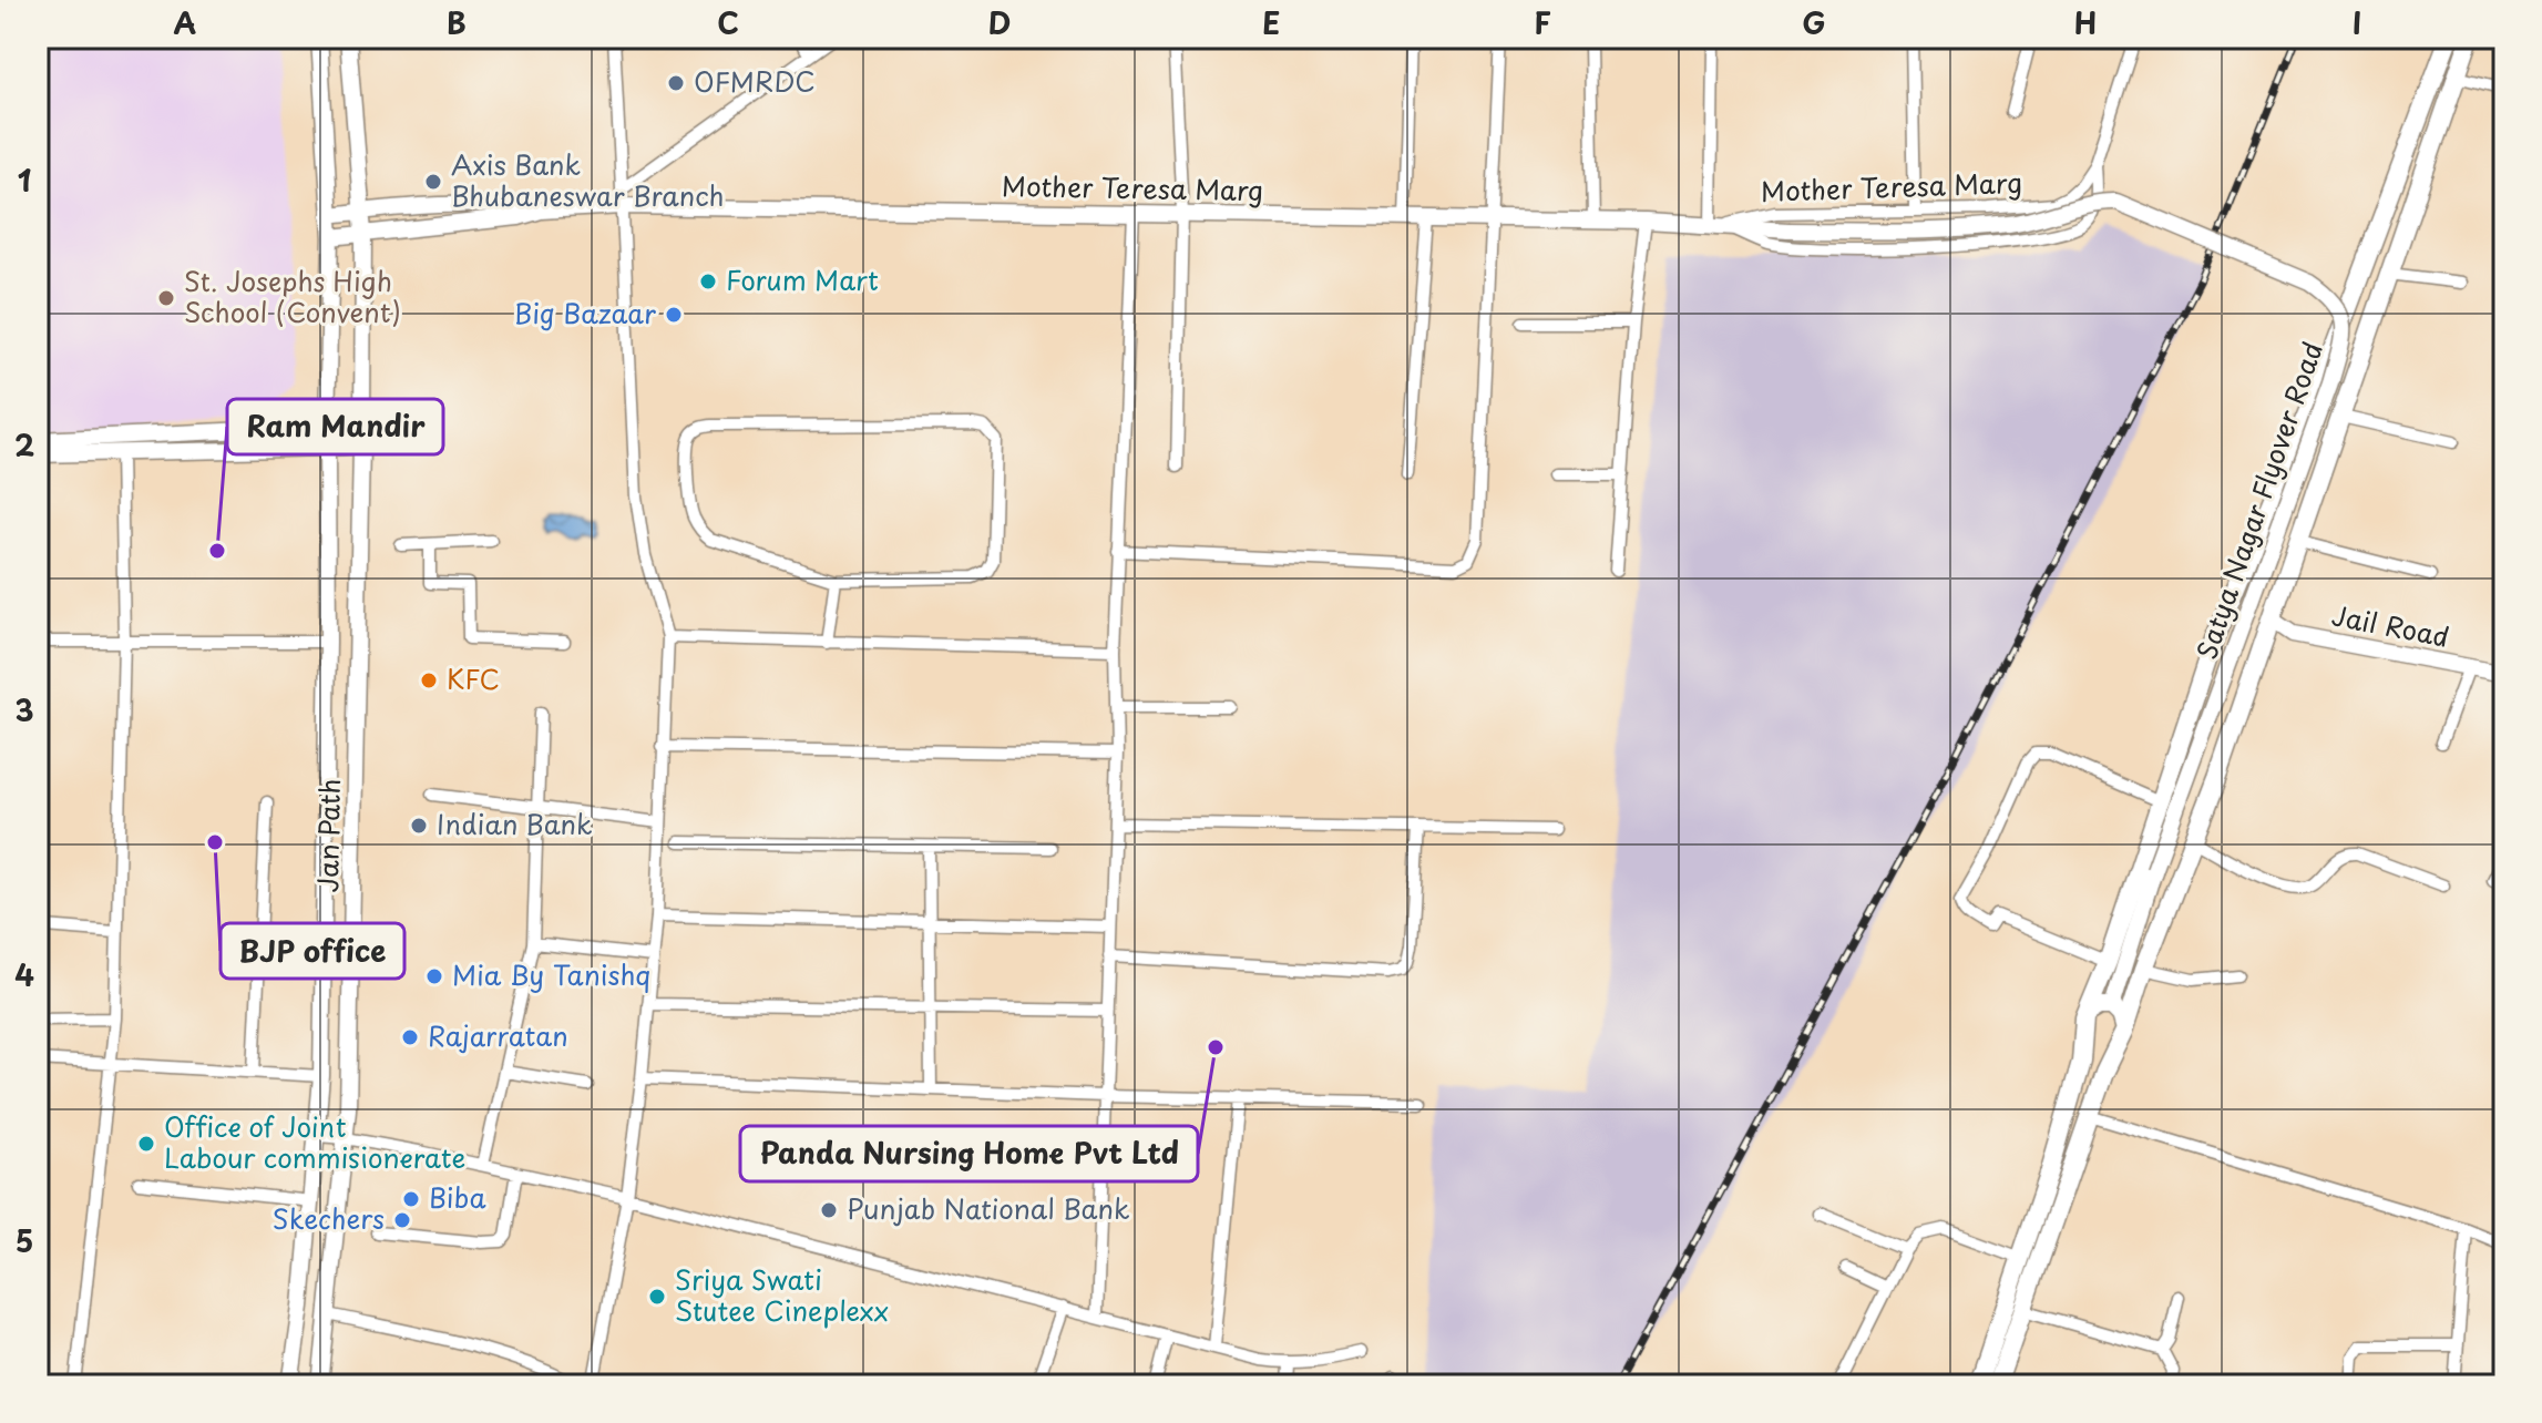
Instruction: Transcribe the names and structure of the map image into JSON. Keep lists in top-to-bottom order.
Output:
{
  "streets": {
    "main road": [
      "Mother Teresa Marg",
      "Satya Nagar Flyover Road",
      "Jail Road",
      "Jan Path"
    ]
  },
  "crossings": [
    ["Mother Teresa Marg", "Satya Nagar Flyover Road"]
  ],
  "places": [
    "OFMRDC",
    "Axis Bank Bhubaneswar Branch",
    "Forum Mart",
    "St. Josephs High School (Convent)",
    "Big Bazaar",
    "Ram Mandir",
    "KFC",
    "Indian Bank",
    "BJP office",
    "Mia By Tanishq",
    "Rajarratan",
    "Panda Nursing Home Pvt Ltd",
    "Office of Joint Labour commisionerate",
    "Biba",
    "Punjab National Bank",
    "Skechers",
    "Sriya Swati Stutee Cineplexx"
  ],
  "grid": {
    "columns": [
      "A",
      "B",
      "C",
      "D",
      "E",
      "F",
      "G",
      "H",
      "I"
    ],
    "rows": [
      "1",
      "2",
      "3",
      "4",
      "5"
    ]
  }
}
